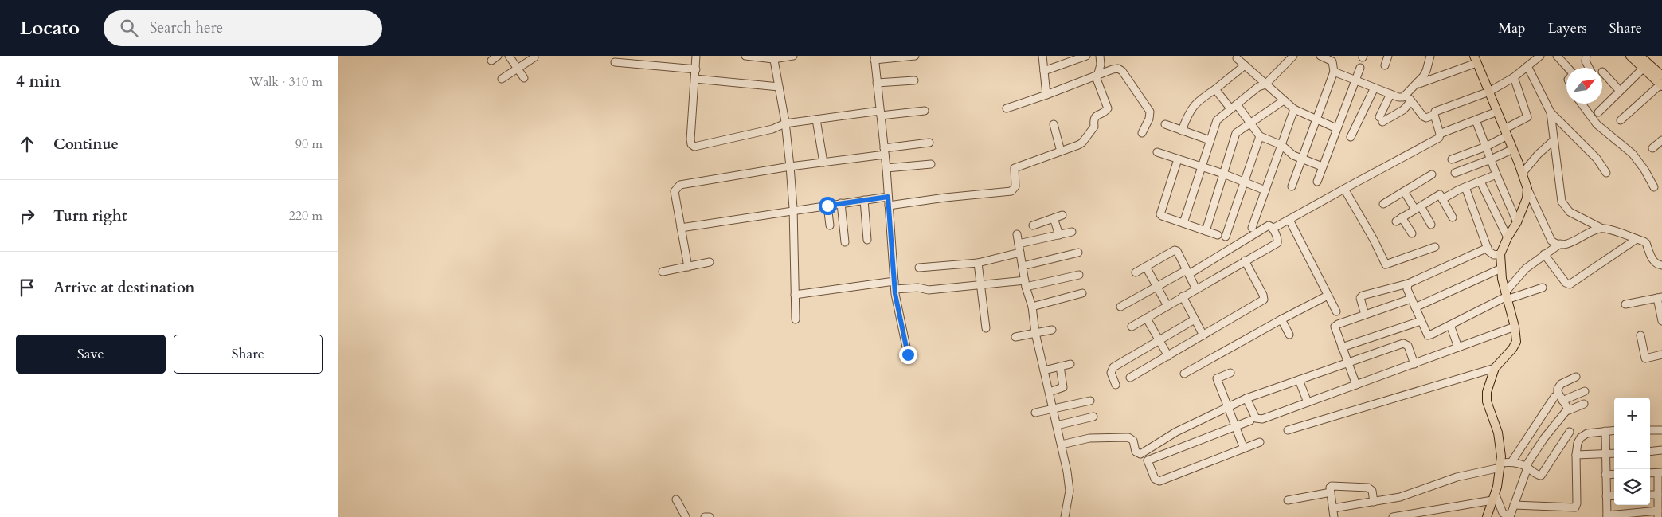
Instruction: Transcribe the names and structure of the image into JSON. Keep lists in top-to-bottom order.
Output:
{
  "north": "top right",
  "page": {
    "header": "Locato",
    "search": "Search here",
    "nav": ["Map", "Layers", "Share"],
    "heading": ["4 min", "Walk · 310 m"],
    "list": [
      ["Continue", "90 m"],
      ["Turn right", "220 m"],
      "Arrive at destination"
    ],
    "buttons": ["Save", "Share"],
    "map_buttons": ["+", "−"]
  }
}
